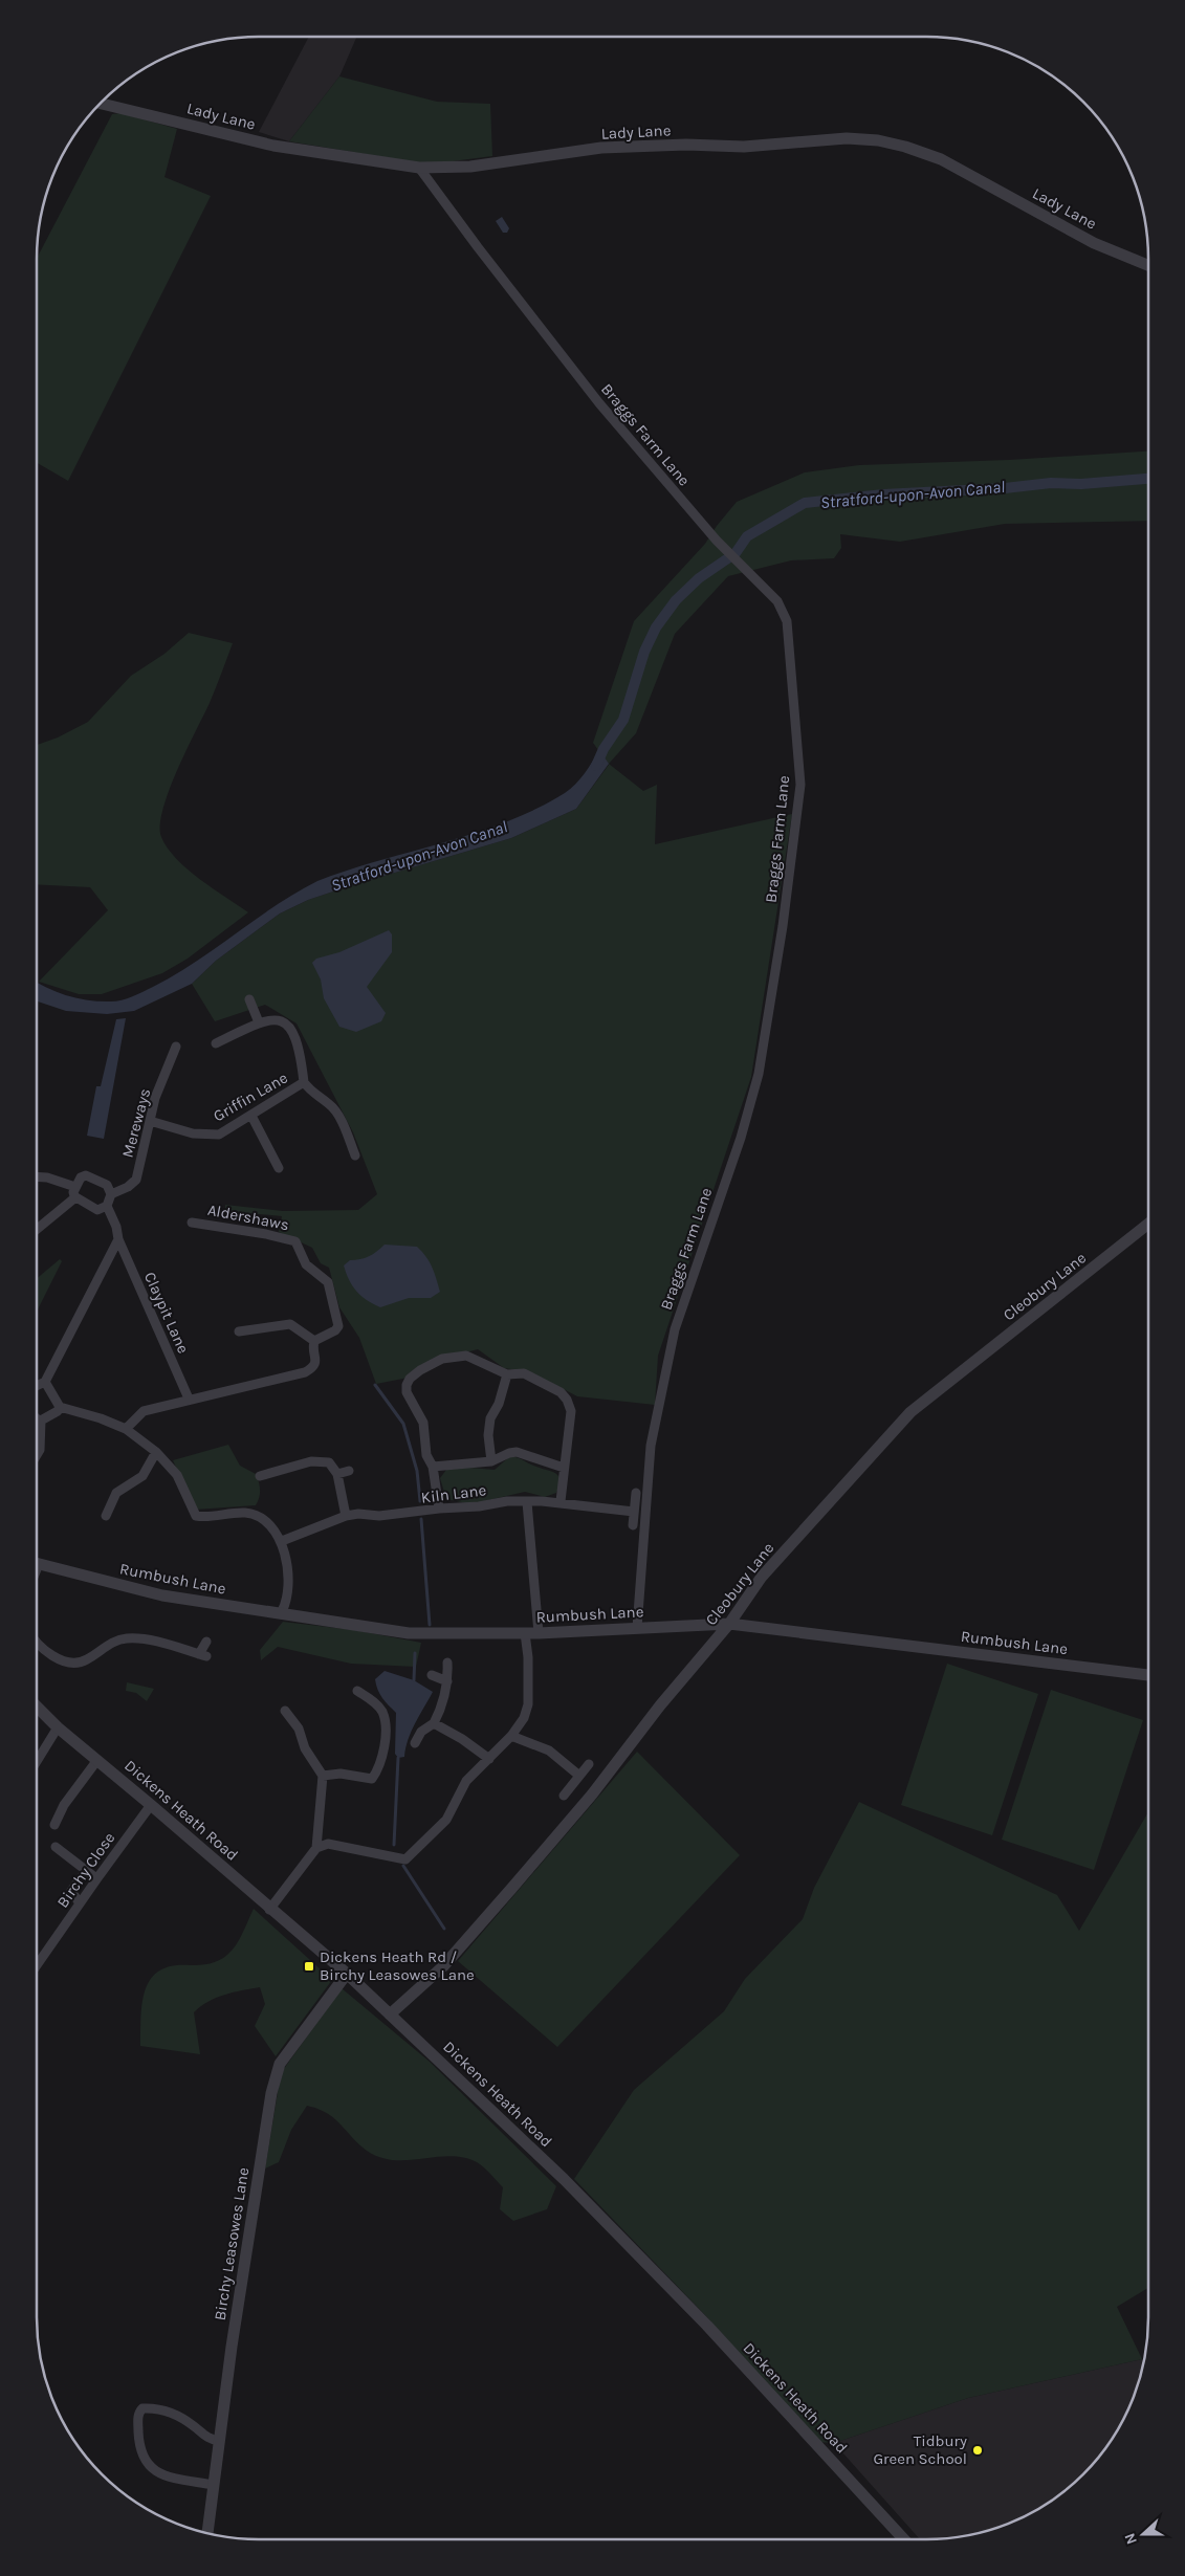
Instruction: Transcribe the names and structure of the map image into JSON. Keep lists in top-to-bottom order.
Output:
{
  "streets": {
    "street": [
      "Lady Lane",
      "Braggs Farm Lane",
      "Griffin Lane",
      "Mereways",
      "Aldershaws",
      "Cleobury Lane",
      "Claypit Lane",
      "Kiln Lane",
      "Rumbush Lane",
      "Dickens Heath Road",
      "Birchy Close",
      "Birchy Leasowes Lane"
    ]
  },
  "crossings": [
    ["Lady Lane", "Braggs Farm Lane"],
    ["Braggs Farm Lane", "Rumbush Lane"],
    ["Griffin Lane", "Mereways"],
    ["Cleobury Lane", "Rumbush Lane"],
    ["Cleobury Lane", "Dickens Heath Road"],
    ["Dickens Heath Road", "Birchy Close"],
    ["Dickens Heath Road", "Birchy Leasowes Lane"]
  ],
  "water": ["Stratford-upon-Avon Canal"],
  "places": {
    "transit": ["Dickens Heath Rd / Birchy Leasowes Lane"],
    "other": ["Tidbury Green School"]
  },
  "north": "left"
}
